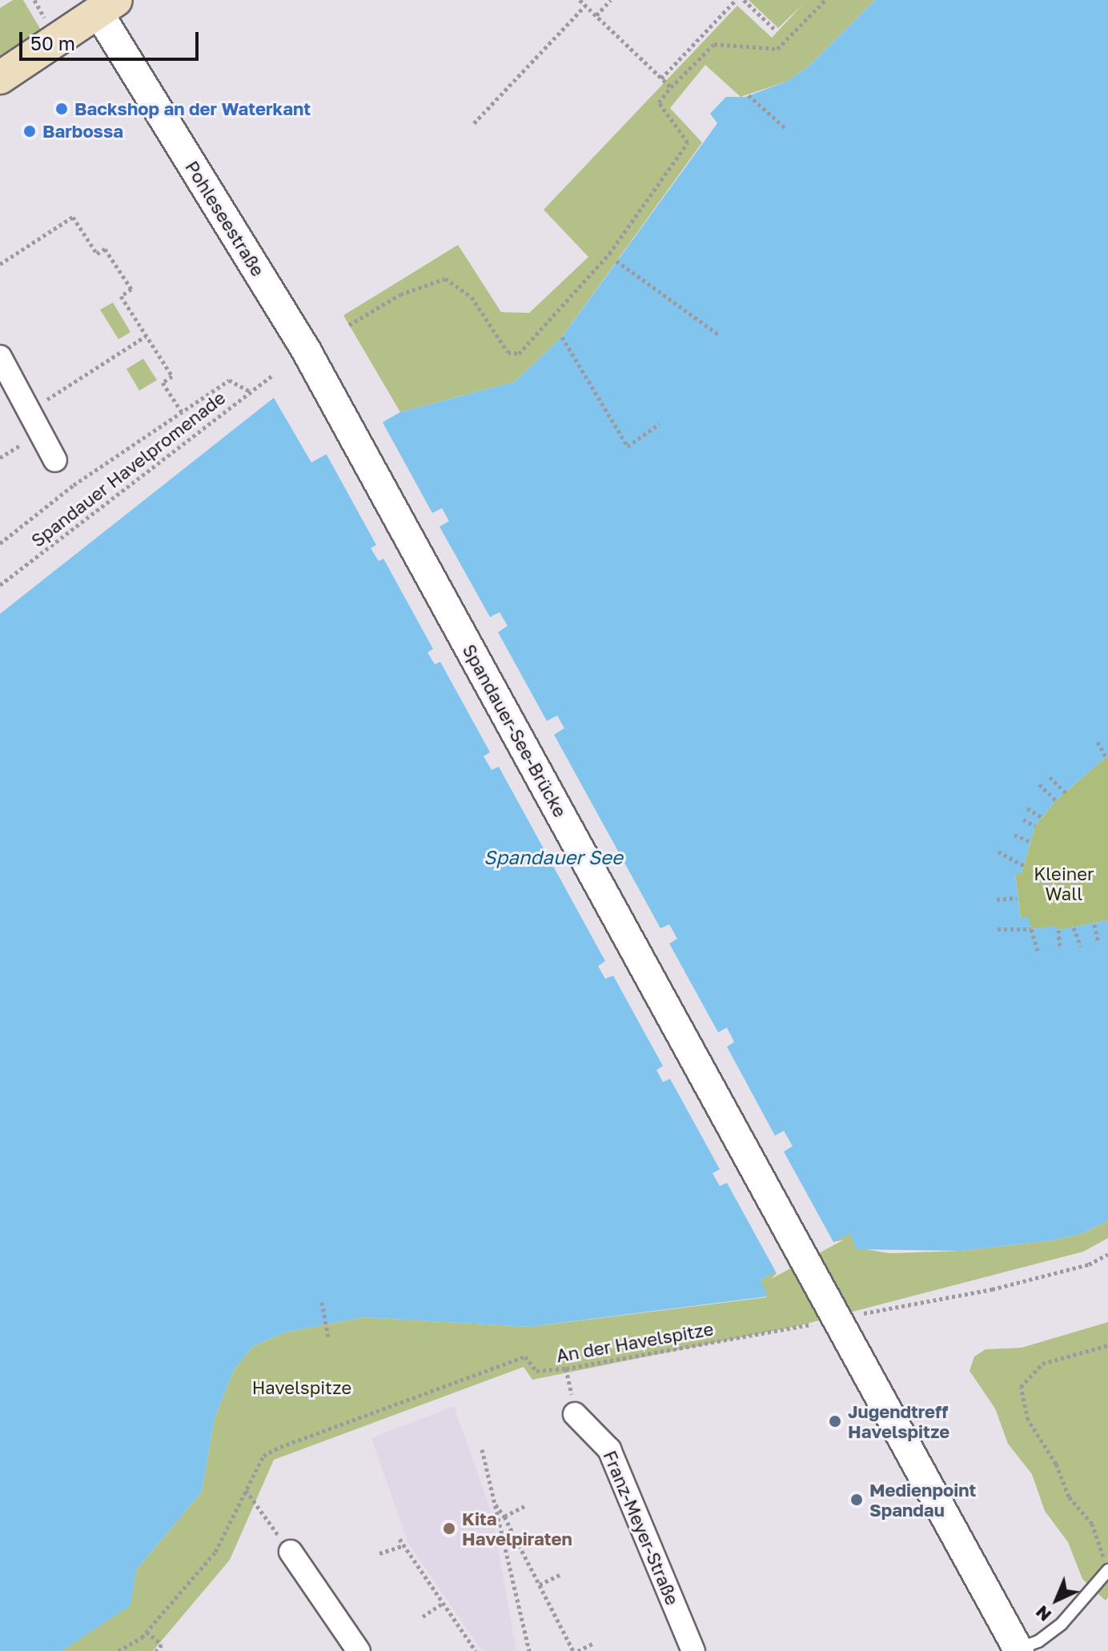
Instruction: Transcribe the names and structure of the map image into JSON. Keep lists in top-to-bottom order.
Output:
{
  "streets": {
    "street": ["Pohleseestraße", "Spandauer-See-Brücke", "Franz-Meyer-Straße"],
    "path": ["Spandauer Havelpromenade", "An der Havelspitze"]
  },
  "crossings": [
    ["Pohleseestraße", "Spandauer-See-Brücke"]
  ],
  "water": ["Spandauer See"],
  "parks": ["Kleiner Wall", "Havelspitze"],
  "places": [
    "Backshop an der Waterkant",
    "Barbossa",
    "Jugendtreff Havelspitze",
    "Medienpoint Spandau",
    "Kita Havelpiraten"
  ],
  "scale_bar": "50 m",
  "north": "bottom left"
}
